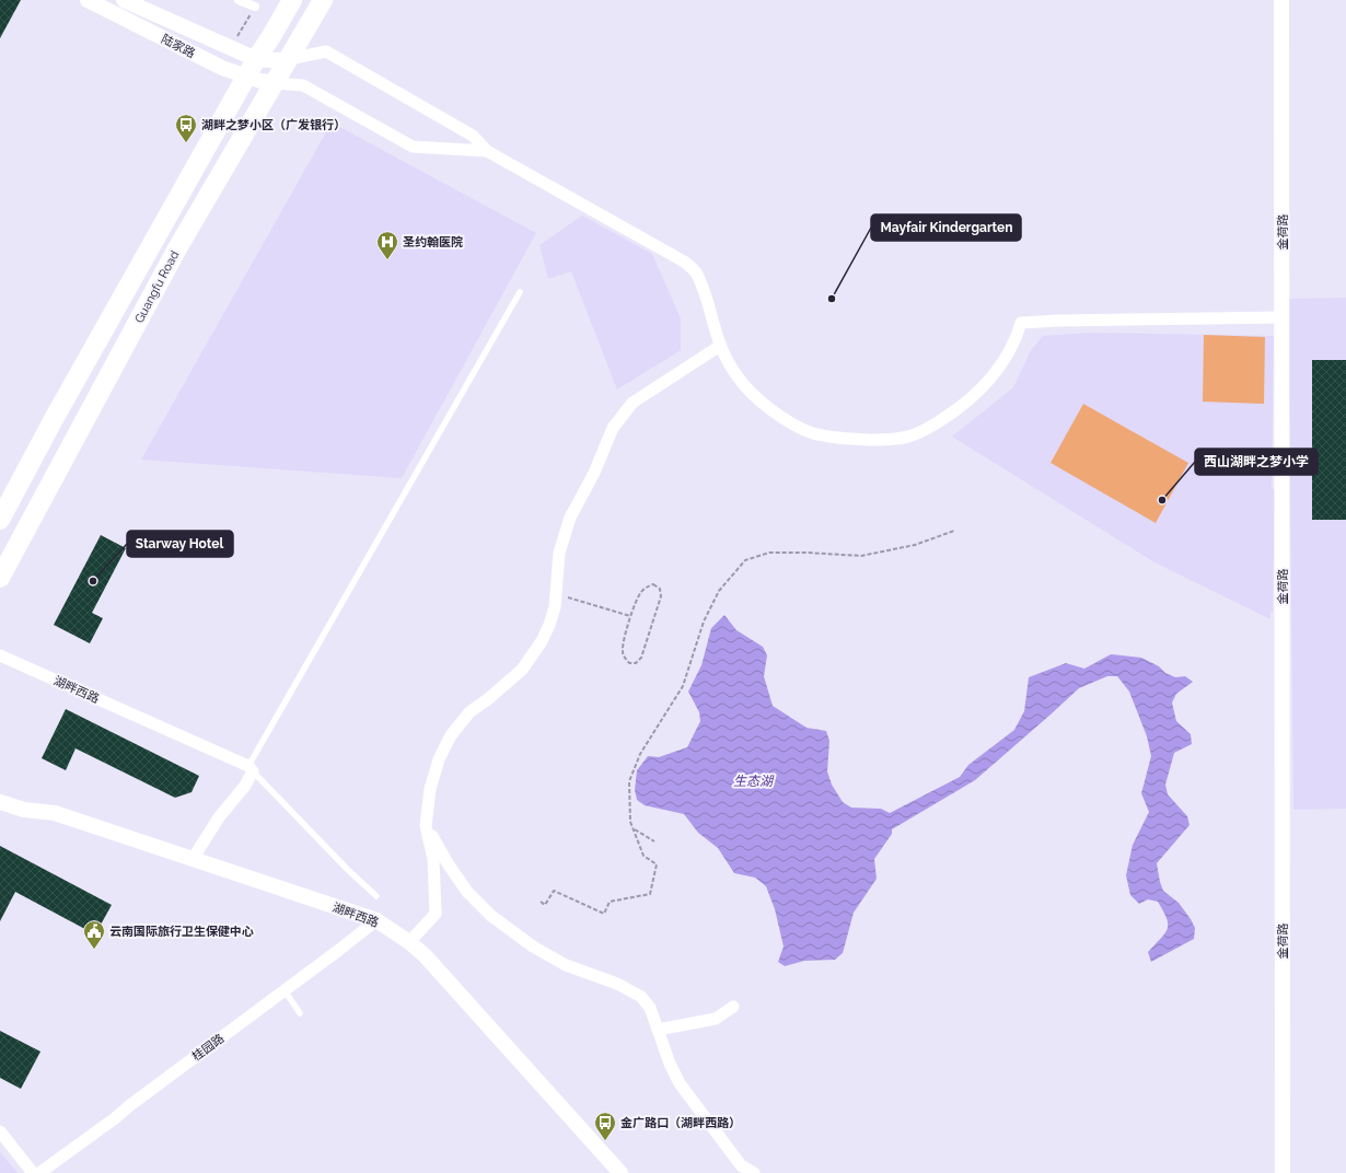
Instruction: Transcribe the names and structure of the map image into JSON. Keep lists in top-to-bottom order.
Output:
{
  "streets": {
    "main road": ["Guangfu Road"],
    "street": [
      "陆家路",
      "金荷路",
      "湖畔西路",
      "桂园路"
    ]
  },
  "crossings": [
    ["陆家路", "Guangfu Road"],
    ["湖畔西路", "桂园路"]
  ],
  "water": ["生态湖"],
  "places": {
    "bus stop": ["湖畔之梦小区（广发银行）", "金广路口（湖畔西路）"],
    "hospital": ["圣约翰医院"],
    "other": ["Mayfair Kindergarten", "西山湖畔之梦小学", "Starway Hotel"],
    "public building": ["云南国际旅行卫生保健中心"]
  }
}
